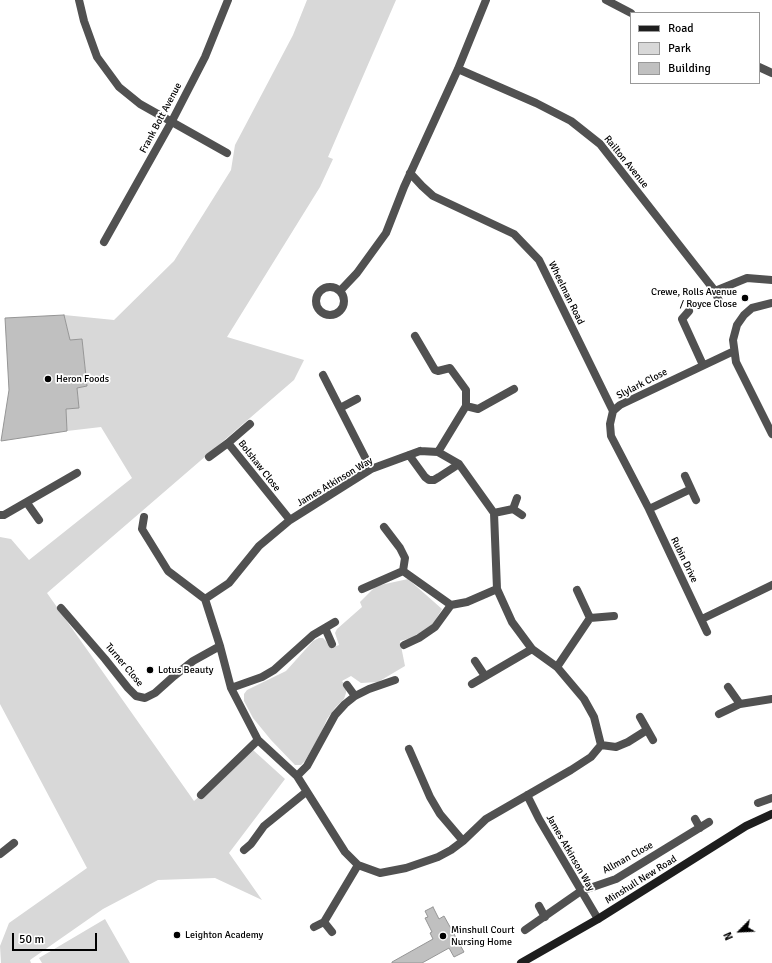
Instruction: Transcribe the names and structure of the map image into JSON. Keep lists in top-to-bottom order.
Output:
{
  "streets": {
    "street": [
      "Frank Bott Avenue",
      "Railton Avenue",
      "Wheelman Road",
      "Slylark Close",
      "Bolshaw Close",
      "James Atkinson Way",
      "Rubin Drive",
      "Turner Close",
      "Allman Close",
      "Minshull New Road"
    ]
  },
  "crossings": [
    ["Wheelman Road", "Slylark Close"],
    ["Slylark Close", "Rubin Drive"],
    ["Bolshaw Close", "James Atkinson Way"],
    ["James Atkinson Way", "Allman Close"],
    ["James Atkinson Way", "Minshull New Road"]
  ],
  "places": [
    "Crewe, Rolls Avenue / Royce Close",
    "Heron Foods",
    "Lotus Beauty",
    "Leighton Academy",
    "Minshull Court Nursing Home"
  ],
  "legend": ["Road", "Park", "Building"],
  "scale_bar": "50 m",
  "north": "bottom left"
}
